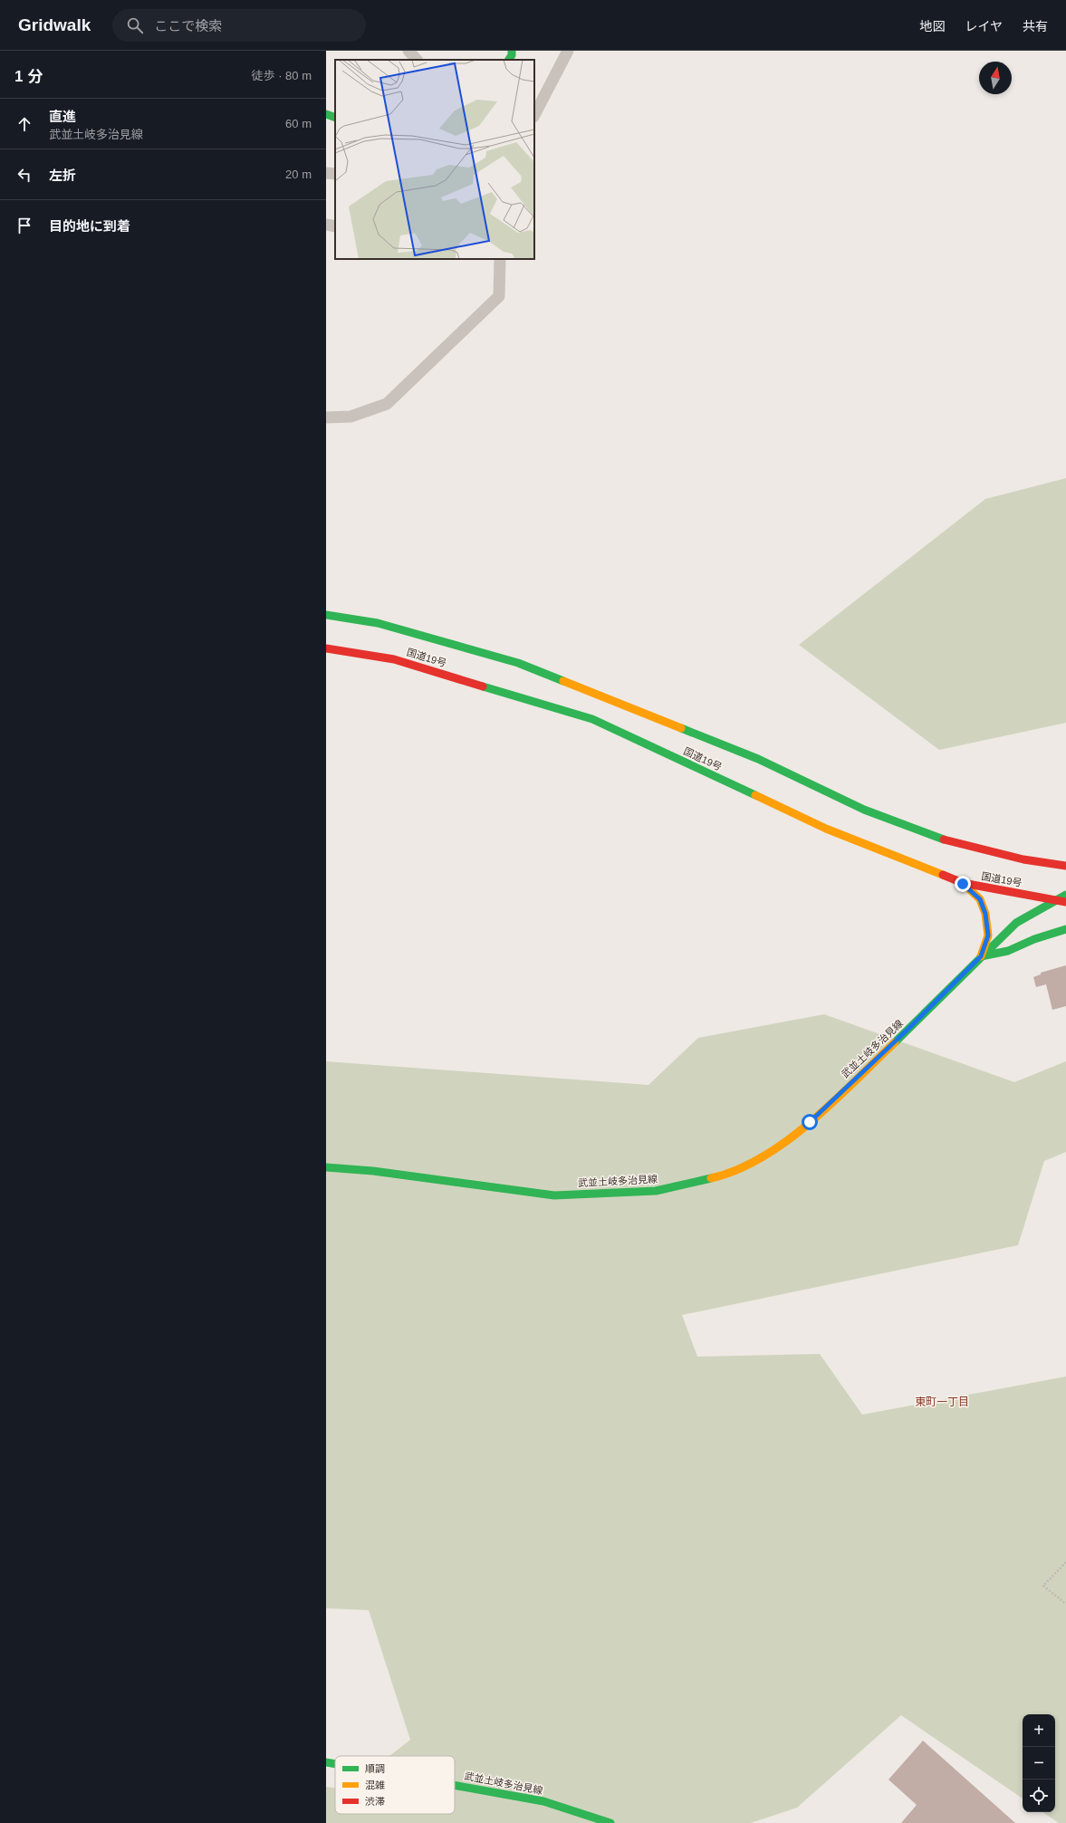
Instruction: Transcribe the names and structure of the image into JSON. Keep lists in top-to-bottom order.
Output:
{
  "streets": {
    "main road": ["国道19号", "武並土岐多治見線"]
  },
  "crossings": [
    ["国道19号", "武並土岐多治見線"]
  ],
  "districts": ["東町一丁目"],
  "legend": ["順調", "混雑", "渋滞"],
  "north": "top",
  "page": {
    "header": "Gridwalk",
    "search": "ここで検索",
    "nav": ["地図", "レイヤ", "共有"],
    "heading": ["1 分", "徒歩 · 80 m"],
    "list": [
      ["直進", "武並土岐多治見線", "60 m"],
      ["左折", "20 m"],
      "目的地に到着"
    ],
    "map_buttons": ["+", "−"]
  }
}
